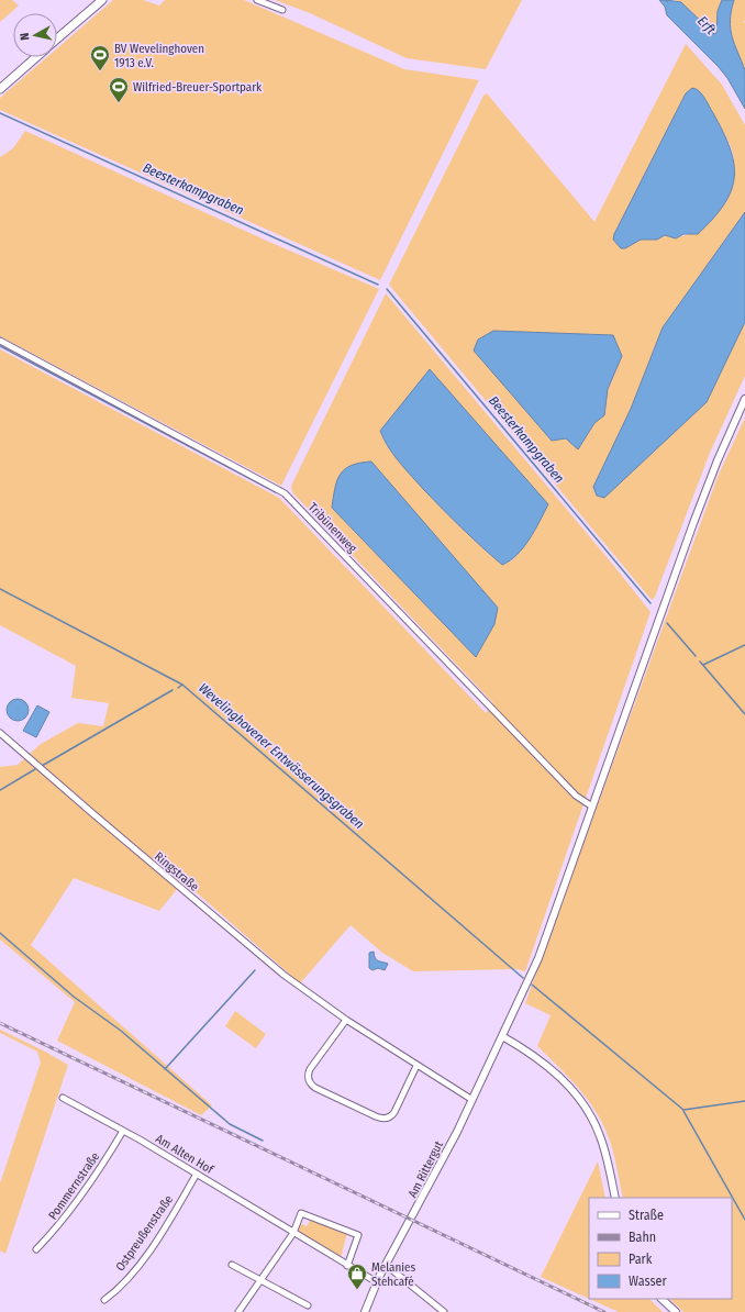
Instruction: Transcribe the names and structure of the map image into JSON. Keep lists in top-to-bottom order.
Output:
{
  "streets": {
    "street": [
      "Tribünenweg",
      "Ringstraße",
      "Am Alten Hof",
      "Am Rittergut",
      "Pommernstraße",
      "Ostpreußenstraße"
    ]
  },
  "crossings": [
    ["Tribünenweg", "Am Rittergut"],
    ["Ringstraße", "Am Rittergut"],
    ["Am Alten Hof", "Am Rittergut"],
    ["Am Alten Hof", "Pommernstraße"],
    ["Am Alten Hof", "Ostpreußenstraße"]
  ],
  "water": ["Erft", "Beesterkampgraben", "Wevelinghovener Entwässerungsgraben"],
  "places": {
    "sports": ["BV Wevelinghoven 1913 e.V.", "Wilfried-Breuer-Sportpark"],
    "shop": ["Melanies Stehcafé"]
  },
  "legend": [
    "Straße",
    "Bahn",
    "Park",
    "Wasser"
  ],
  "north": "left"
}
